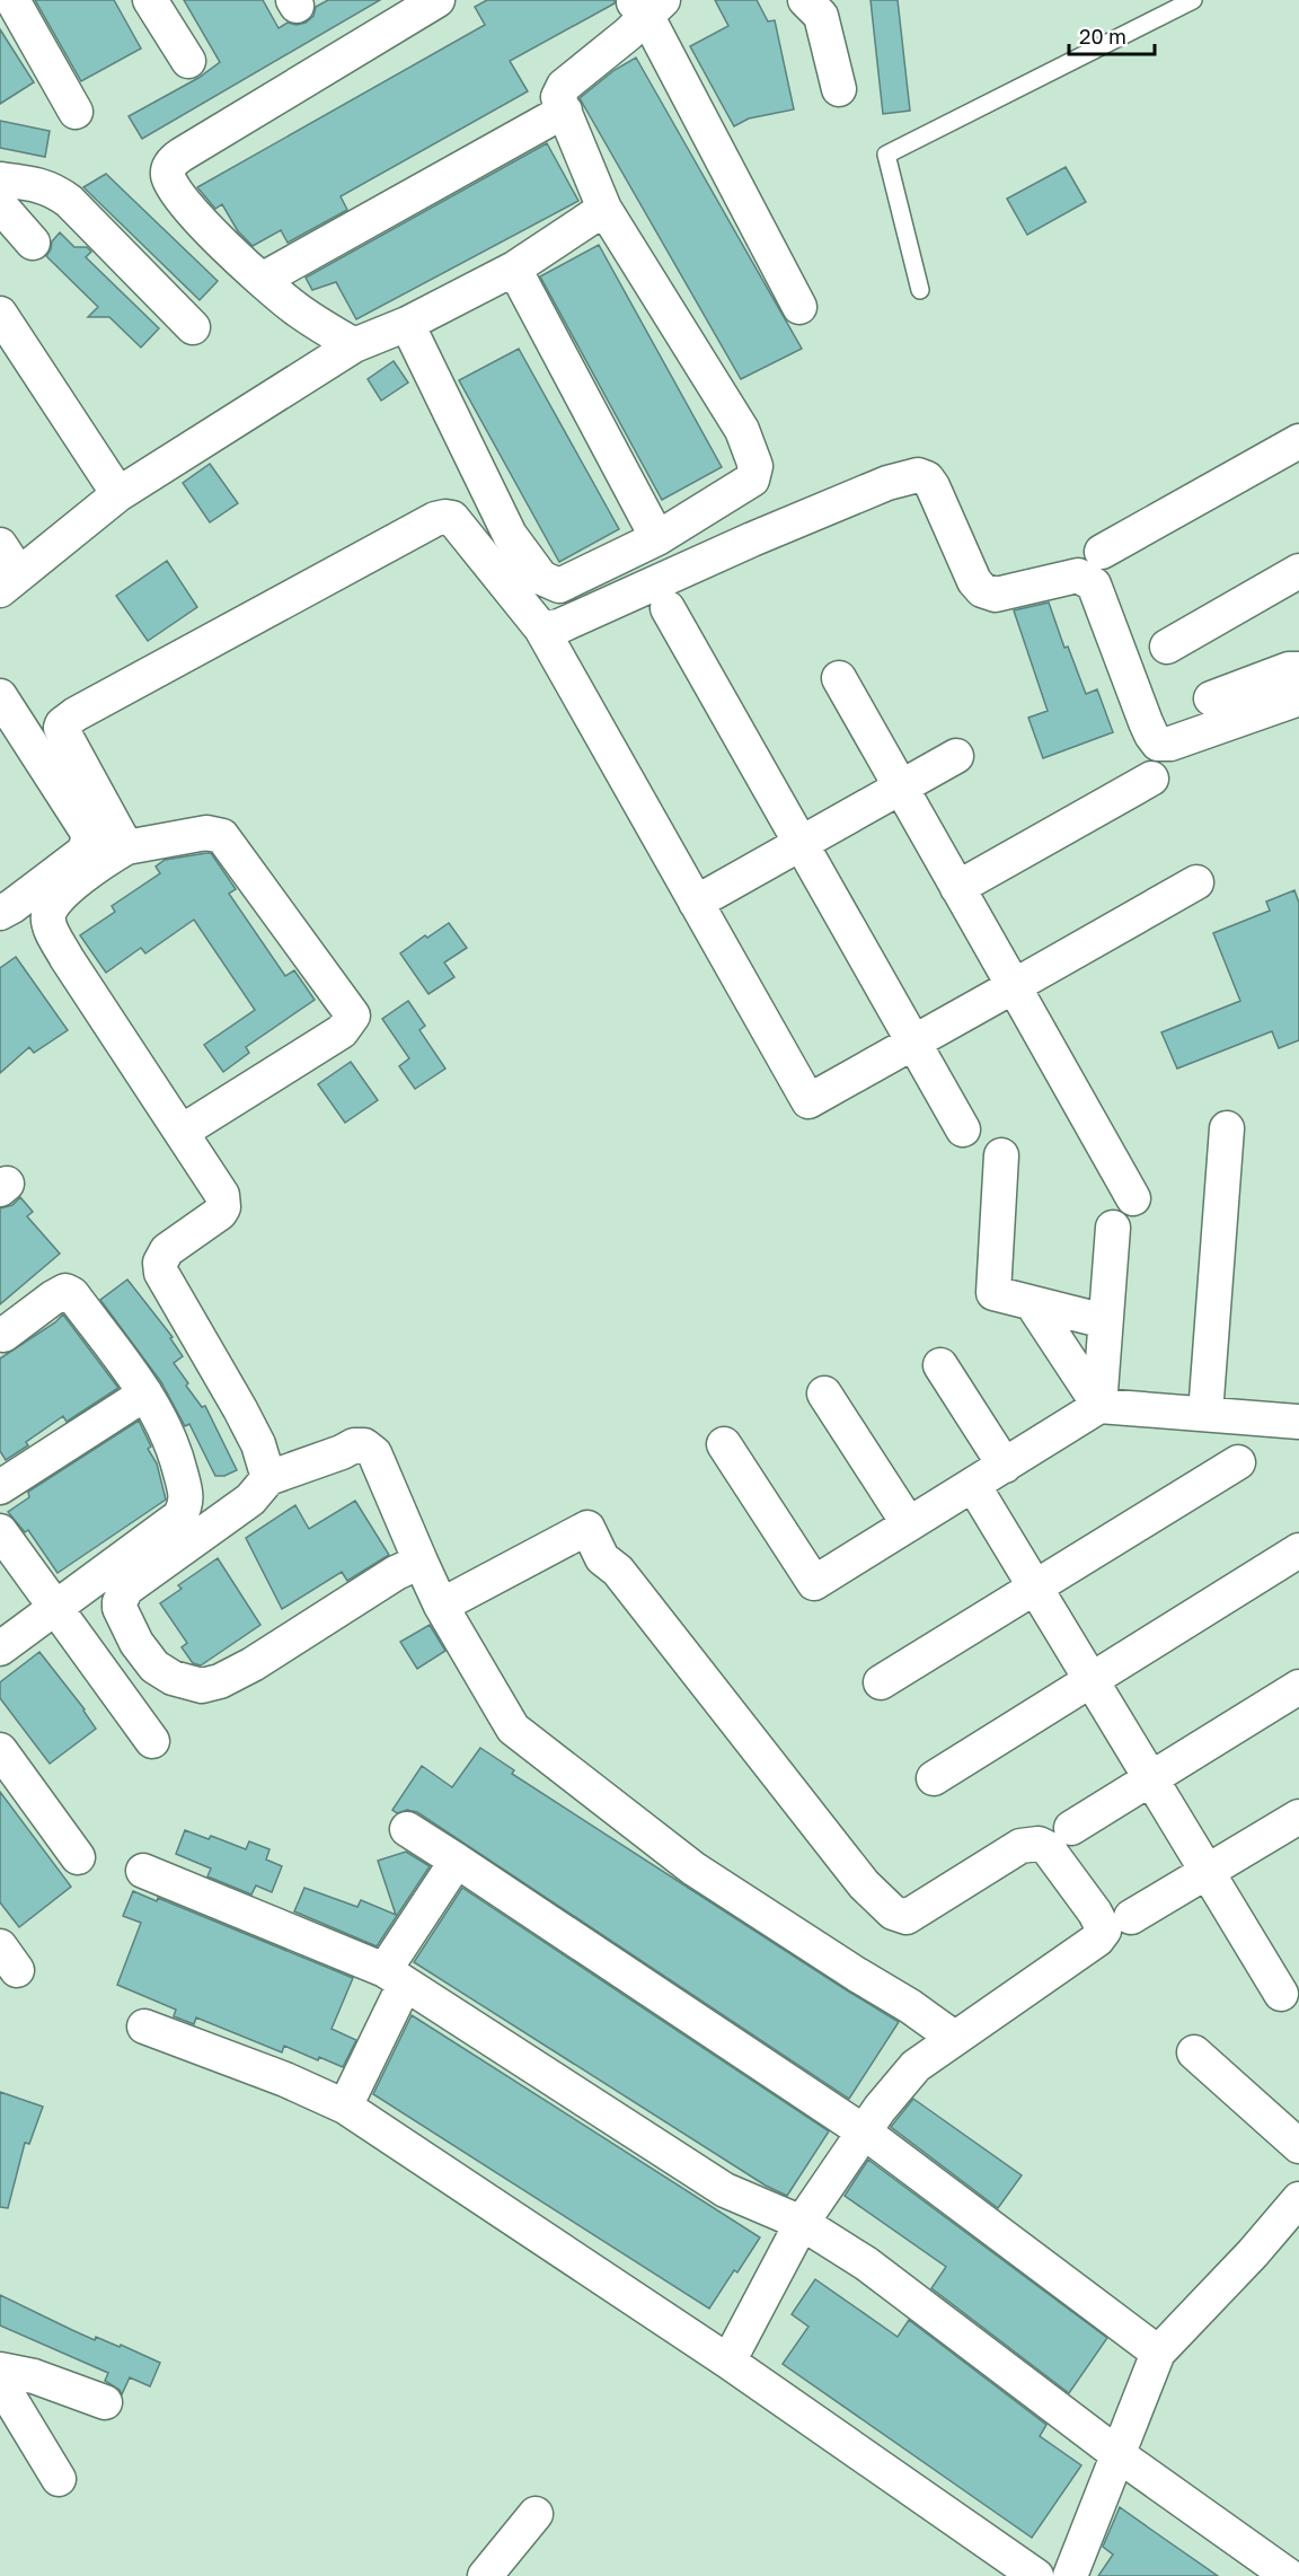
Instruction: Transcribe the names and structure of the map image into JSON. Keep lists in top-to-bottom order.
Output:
{
  "scale_bar": "20 m"
}
